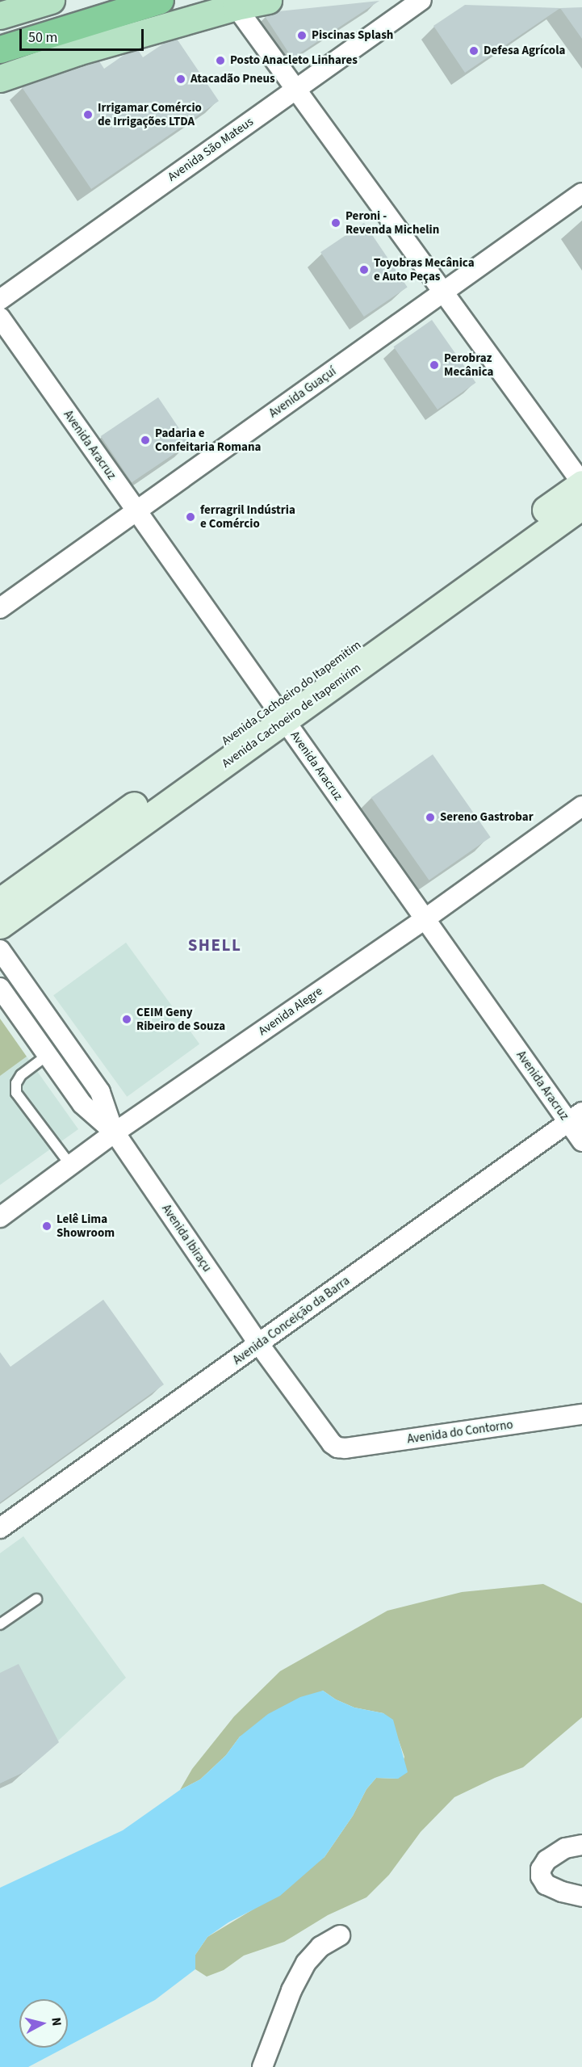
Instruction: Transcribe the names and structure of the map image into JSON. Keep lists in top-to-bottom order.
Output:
{
  "streets": {
    "street": [
      "Avenida São Mateus",
      "Avenida Guaçuí",
      "Avenida Aracruz",
      "Avenida Cachoeiro do Itapemitim",
      "Avenida Cachoeiro de Itapemirim",
      "Avenida Alegre",
      "Avenida Ibiraçu",
      "Avenida Conceição da Barra",
      "Avenida do Contorno"
    ]
  },
  "crossings": [
    ["Avenida Guaçuí", "Avenida Aracruz"],
    ["Avenida Aracruz", "Avenida Cachoeiro do Itapemitim"],
    ["Avenida Aracruz", "Avenida Cachoeiro de Itapemirim"],
    ["Avenida Aracruz", "Avenida Alegre"],
    ["Avenida Aracruz", "Avenida Conceição da Barra"],
    ["Avenida Cachoeiro do Itapemitim", "Avenida Cachoeiro de Itapemirim"],
    ["Avenida Alegre", "Avenida Ibiraçu"],
    ["Avenida Ibiraçu", "Avenida Conceição da Barra"],
    ["Avenida Ibiraçu", "Avenida do Contorno"]
  ],
  "districts": ["SHELL"],
  "places": [
    "Piscinas Splash",
    "Defesa Agrícola",
    "Posto Anacleto Linhares",
    "Atacadão Pneus",
    "Irrigamar Comércio de Irrigações LTDA",
    "Peroni - Revenda Michelin",
    "Toyobras Mecânica e Auto Peças",
    "Perobraz Mecânica",
    "Padaria e Confeitaria Romana",
    "ferragril Indústria e Comércio",
    "Sereno Gastrobar",
    "CEIM Geny Ribeiro de Souza",
    "Lelê Lima Showroom"
  ],
  "scale_bar": "50 m",
  "north": "right"
}
